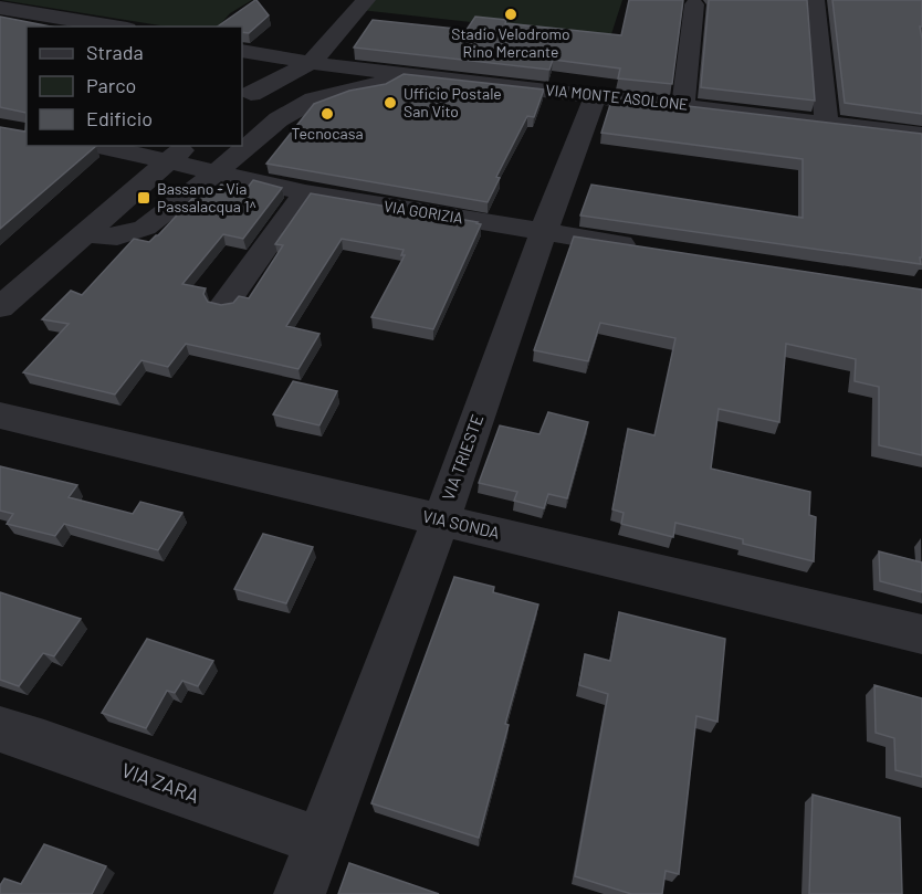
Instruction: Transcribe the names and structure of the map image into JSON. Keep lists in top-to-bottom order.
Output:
{
  "streets": {
    "street": [
      "VIA MONTE ASOLONE",
      "VIA GORIZIA",
      "VIA TRIESTE",
      "VIA SONDA",
      "VIA ZARA"
    ]
  },
  "crossings": [
    ["VIA MONTE ASOLONE", "VIA TRIESTE"],
    ["VIA GORIZIA", "VIA TRIESTE"],
    ["VIA TRIESTE", "VIA SONDA"],
    ["VIA TRIESTE", "VIA ZARA"]
  ],
  "places": {
    "other": ["Stadio Velodromo Rino Mercante", "Ufficio Postale San Vito", "Tecnocasa"],
    "transit": ["Bassano - Via Passalacqua 1^"]
  },
  "legend": ["Strada", "Parco", "Edificio"]
}
